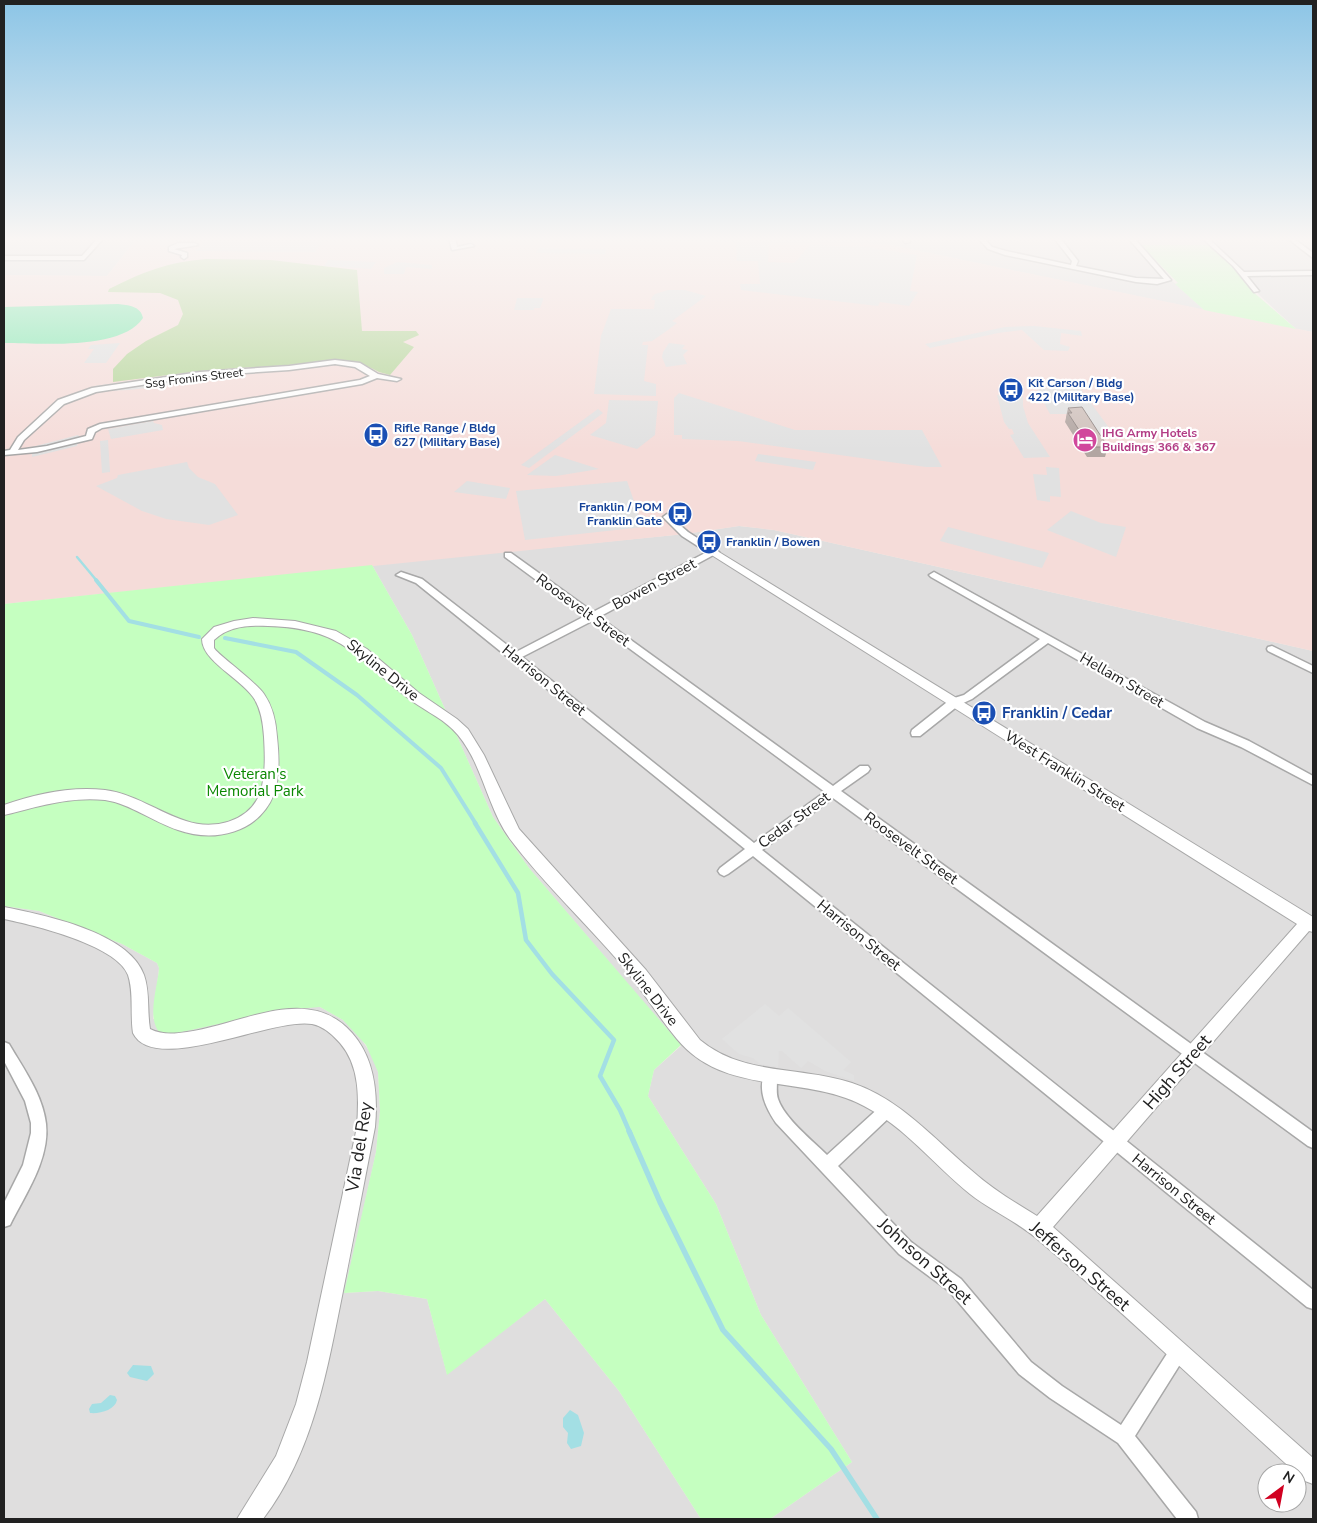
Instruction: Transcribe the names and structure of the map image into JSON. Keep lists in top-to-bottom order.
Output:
{
  "streets": {
    "street": [
      "Ssg Fronins Street",
      "Bowen Street",
      "Roosevelt Street",
      "Skyline Drive",
      "Harrison Street",
      "Hellam Street",
      "West Franklin Street",
      "Cedar Street",
      "High Street",
      "Via del Rey",
      "Johnson Street",
      "Jefferson Street"
    ]
  },
  "crossings": [
    ["Bowen Street", "Roosevelt Street"],
    ["Bowen Street", "Harrison Street"],
    ["Bowen Street", "West Franklin Street"],
    ["Roosevelt Street", "Cedar Street"],
    ["Roosevelt Street", "High Street"],
    ["Skyline Drive", "Johnson Street"],
    ["Skyline Drive", "Jefferson Street"],
    ["Harrison Street", "Cedar Street"],
    ["Harrison Street", "High Street"],
    ["West Franklin Street", "High Street"],
    ["High Street", "Jefferson Street"],
    ["Johnson Street", "Jefferson Street"]
  ],
  "parks": ["Veteran's Memorial Park"],
  "places": {
    "bus stop": [
      "Kit Carson / Bldg 422 (Military Base)",
      "Rifle Range / Bldg 627 (Military Base)",
      "Franklin / POM Franklin Gate",
      "Franklin / Bowen",
      "Franklin / Cedar"
    ],
    "hotel": ["IHG Army Hotels Buildings 366 & 367"]
  },
  "north": "top right"
}
